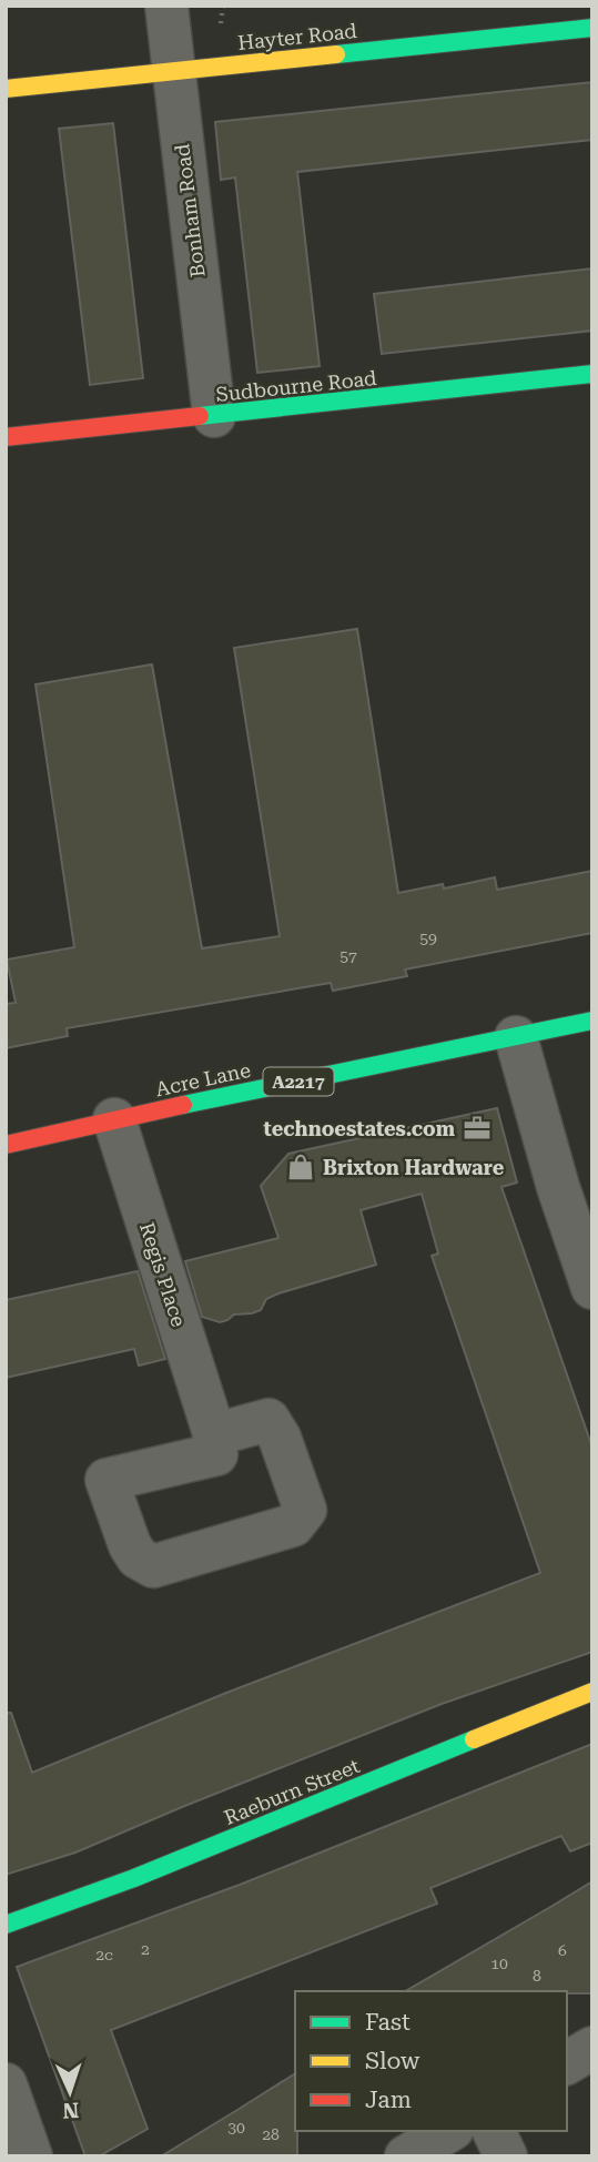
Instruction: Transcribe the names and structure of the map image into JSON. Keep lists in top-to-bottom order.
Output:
{
  "streets": {
    "street": [
      "Hayter Road",
      "Bonham Road",
      "Sudbourne Road",
      "Acre Lane",
      "A2217",
      "Regis Place",
      "Raeburn Street"
    ]
  },
  "crossings": [
    ["Hayter Road", "Bonham Road"],
    ["Bonham Road", "Sudbourne Road"],
    ["Acre Lane", "Regis Place"]
  ],
  "places": {
    "office": ["technoestates.com"],
    "shop": ["Brixton Hardware"]
  },
  "house_numbers": [
    "59",
    "57",
    "2",
    "6",
    "2c",
    "10",
    "8",
    "30",
    "28"
  ],
  "legend": ["Fast", "Slow", "Jam"],
  "north": "bottom"
}
